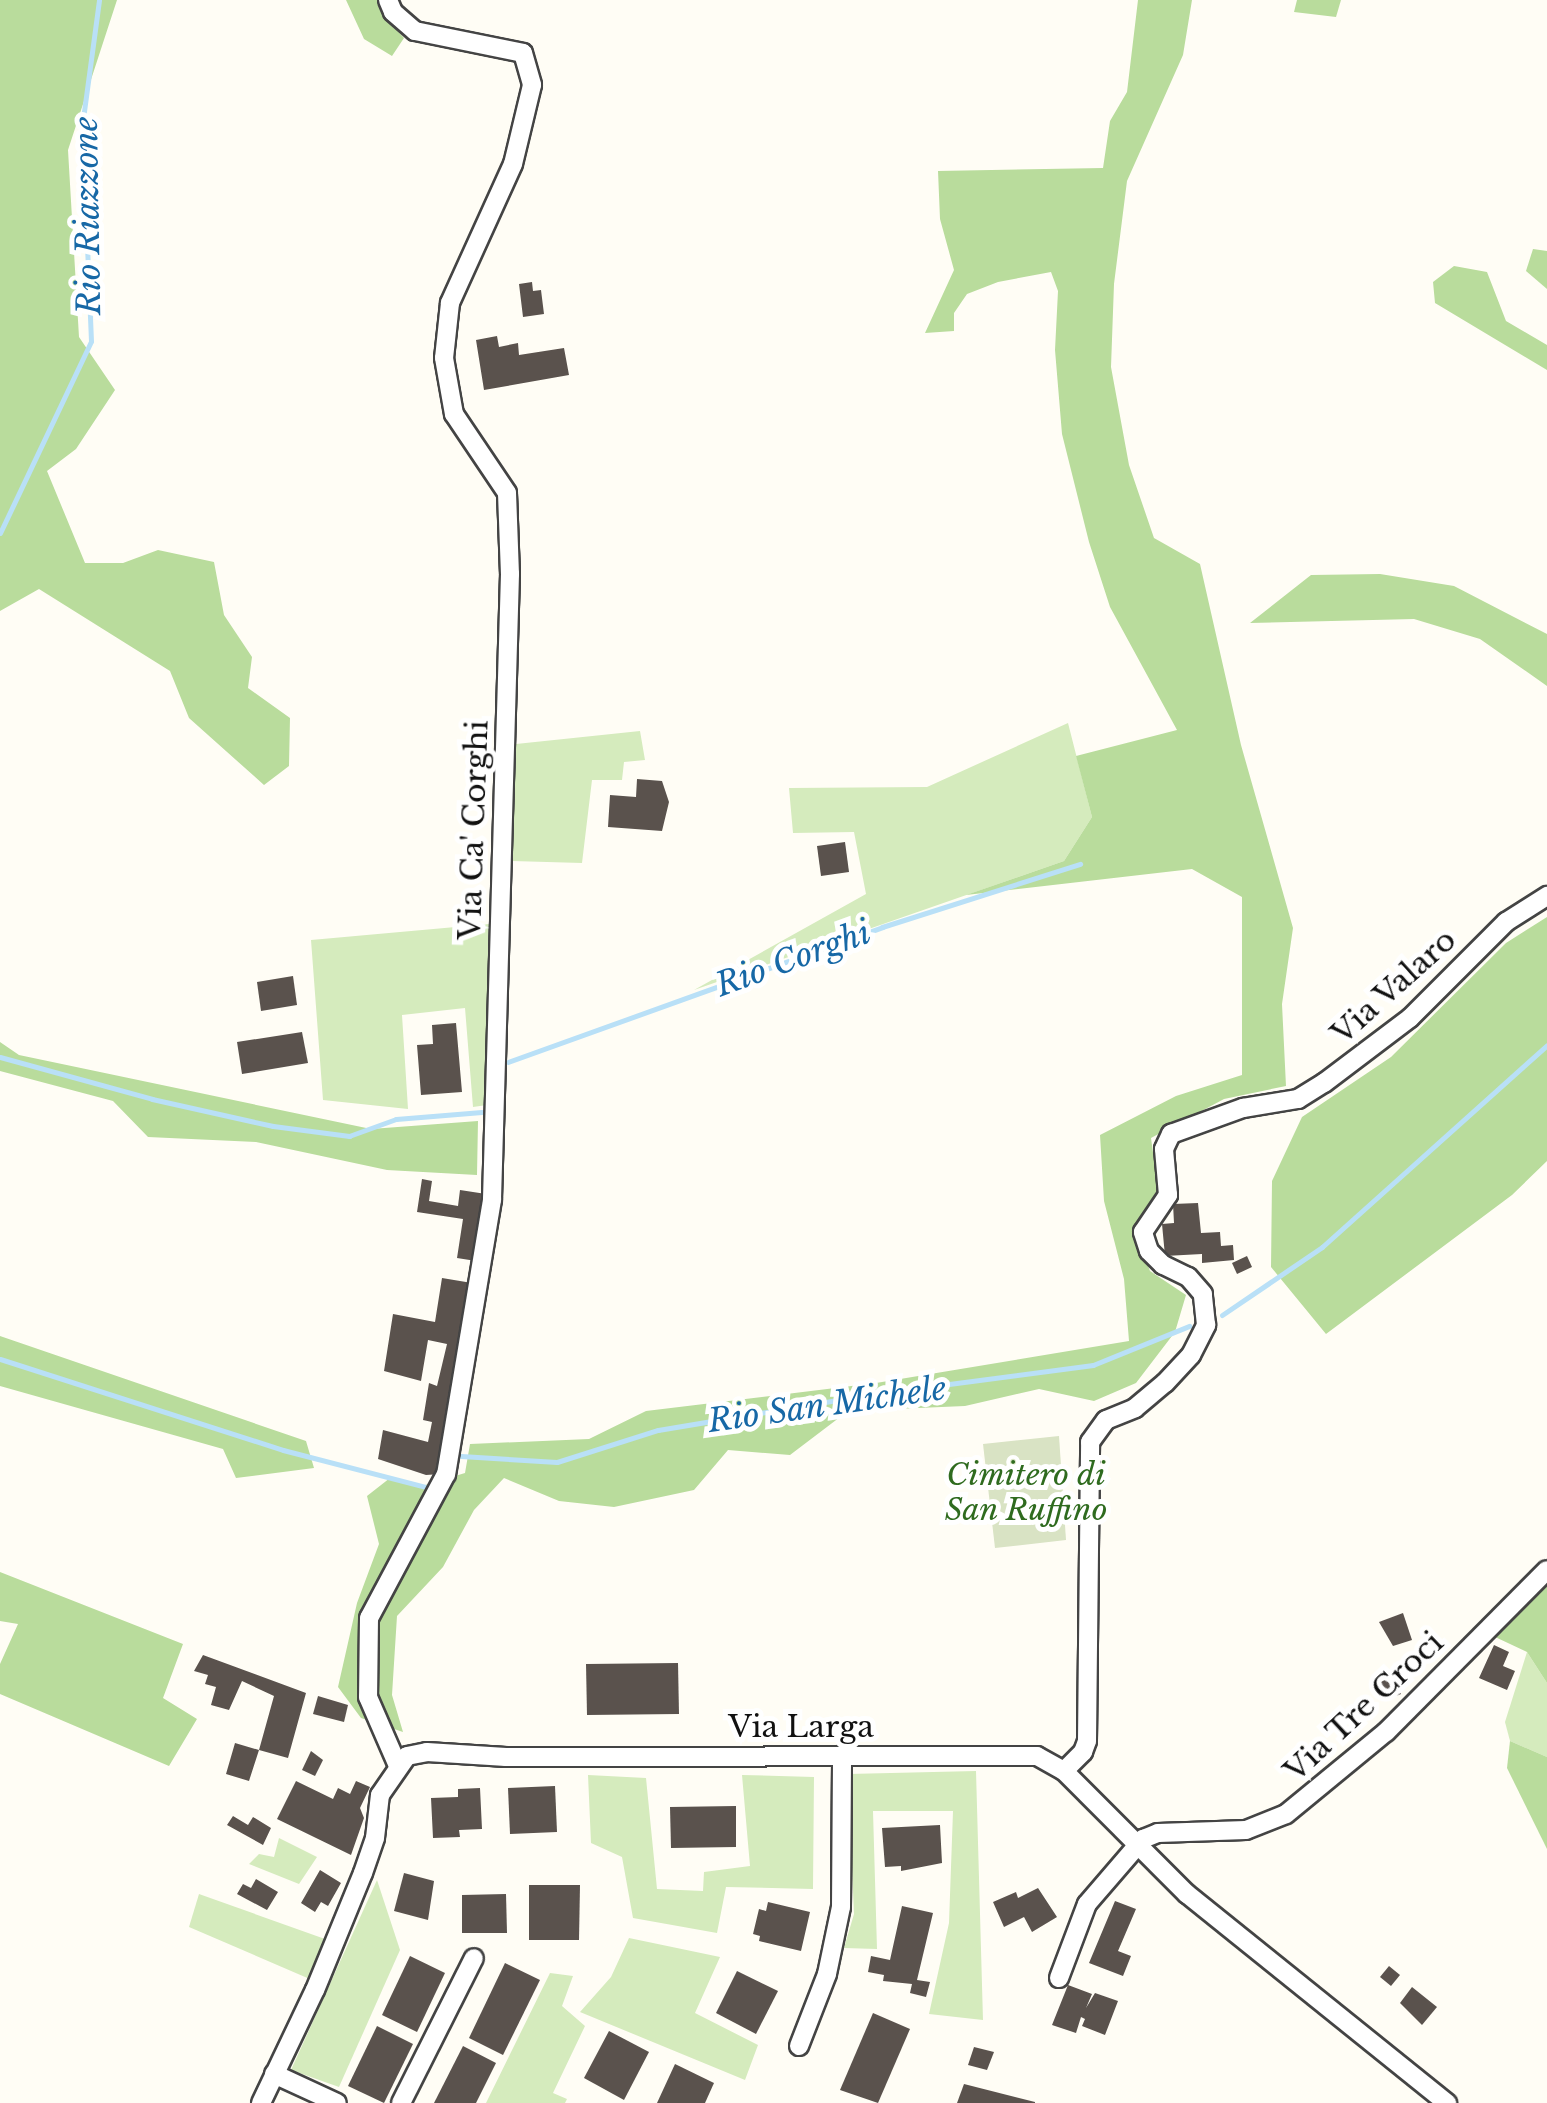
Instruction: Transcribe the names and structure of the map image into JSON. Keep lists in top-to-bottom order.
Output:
{
  "streets": {
    "street": [
      "Via Ca' Corghi",
      "Via Valaro",
      "Via Tre Croci",
      "Via Larga"
    ]
  },
  "crossings": [
    ["Via Ca' Corghi", "Via Larga"],
    ["Via Valaro", "Via Larga"],
    ["Via Tre Croci", "Via Larga"]
  ],
  "water": ["Rio Riazzone", "Rio Corghi", "Rio San Michele"],
  "parks": ["Cimitero di San Ruffino"]
}
